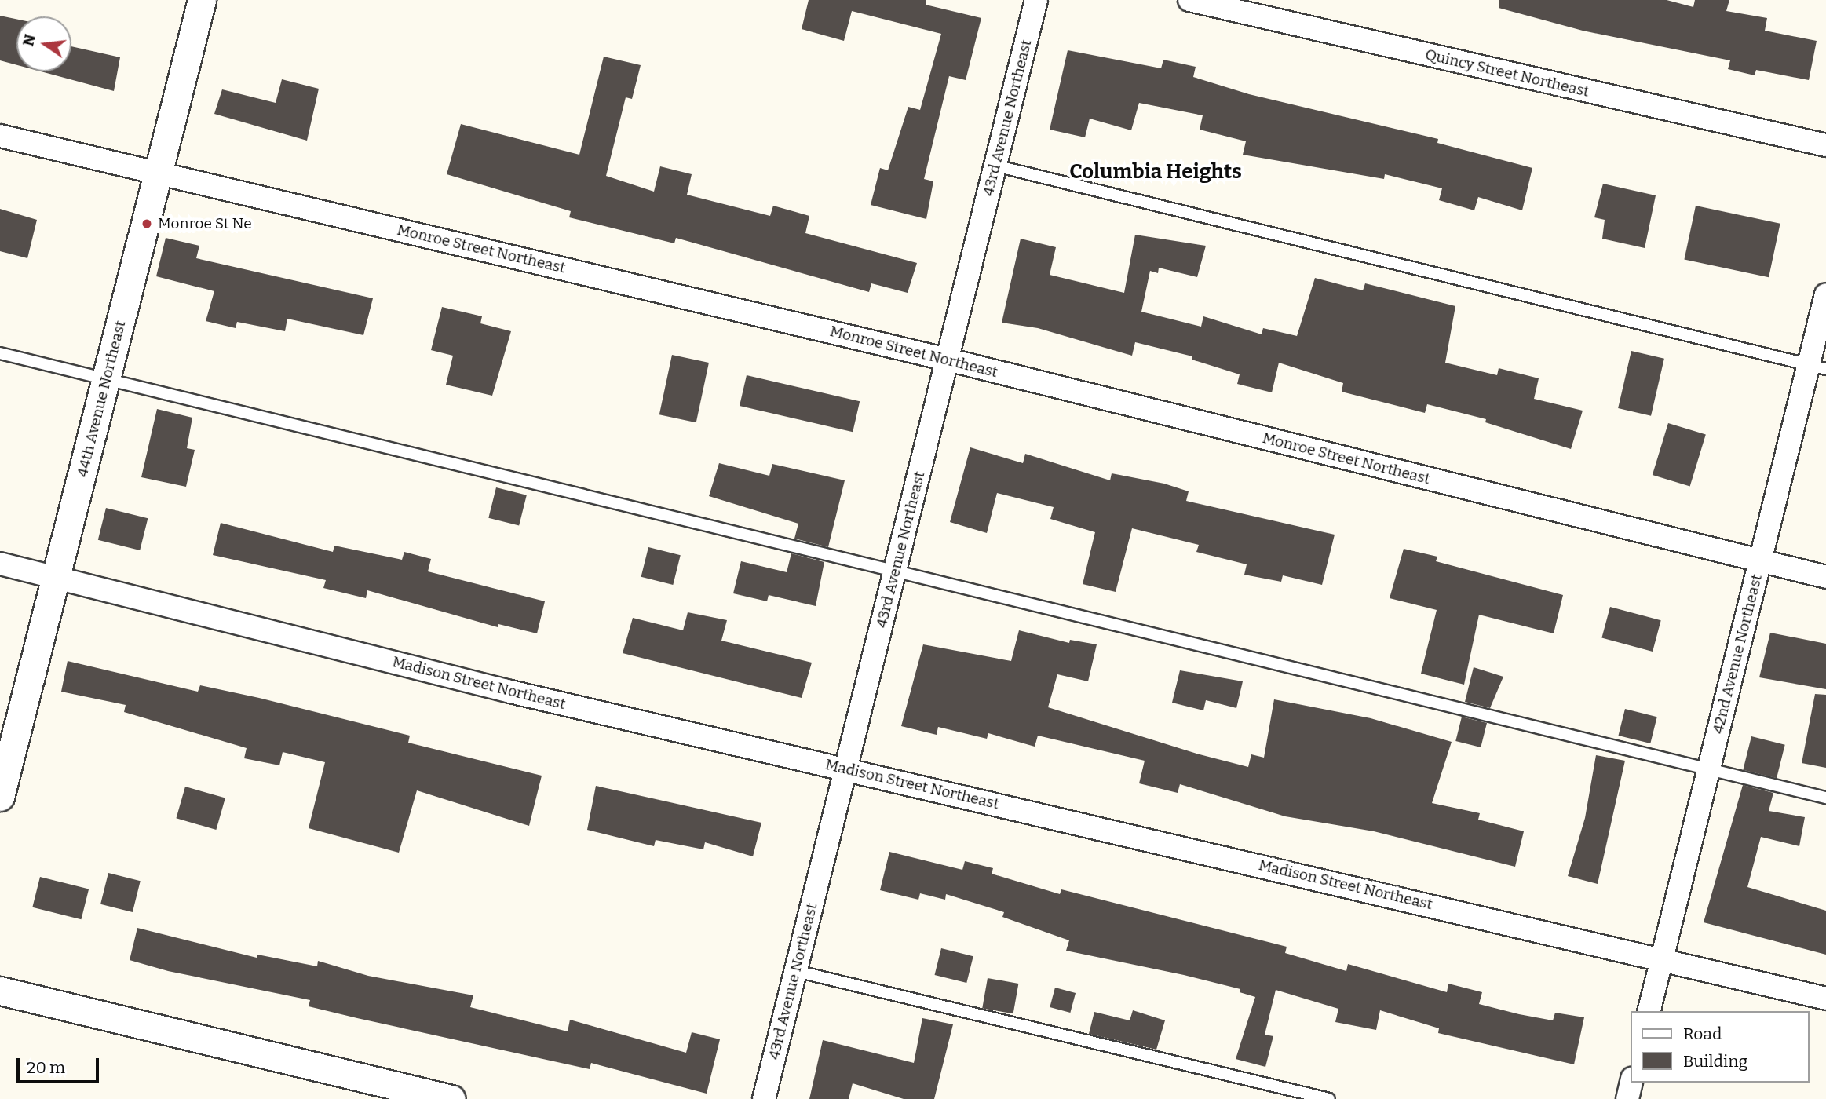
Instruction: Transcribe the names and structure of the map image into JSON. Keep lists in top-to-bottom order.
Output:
{
  "streets": {
    "street": [
      "Quincy Street Northeast",
      "43rd Avenue Northeast",
      "Monroe Street Northeast",
      "44th Avenue Northeast",
      "42nd Avenue Northeast",
      "Madison Street Northeast"
    ]
  },
  "crossings": [
    ["43rd Avenue Northeast", "Monroe Street Northeast"],
    ["43rd Avenue Northeast", "Madison Street Northeast"],
    ["Monroe Street Northeast", "44th Avenue Northeast"],
    ["Monroe Street Northeast", "42nd Avenue Northeast"],
    ["44th Avenue Northeast", "Madison Street Northeast"],
    ["42nd Avenue Northeast", "Madison Street Northeast"]
  ],
  "districts": ["Columbia Heights"],
  "places": ["Monroe St Ne"],
  "legend": ["Road", "Building"],
  "scale_bar": "20 m",
  "north": "left"
}
